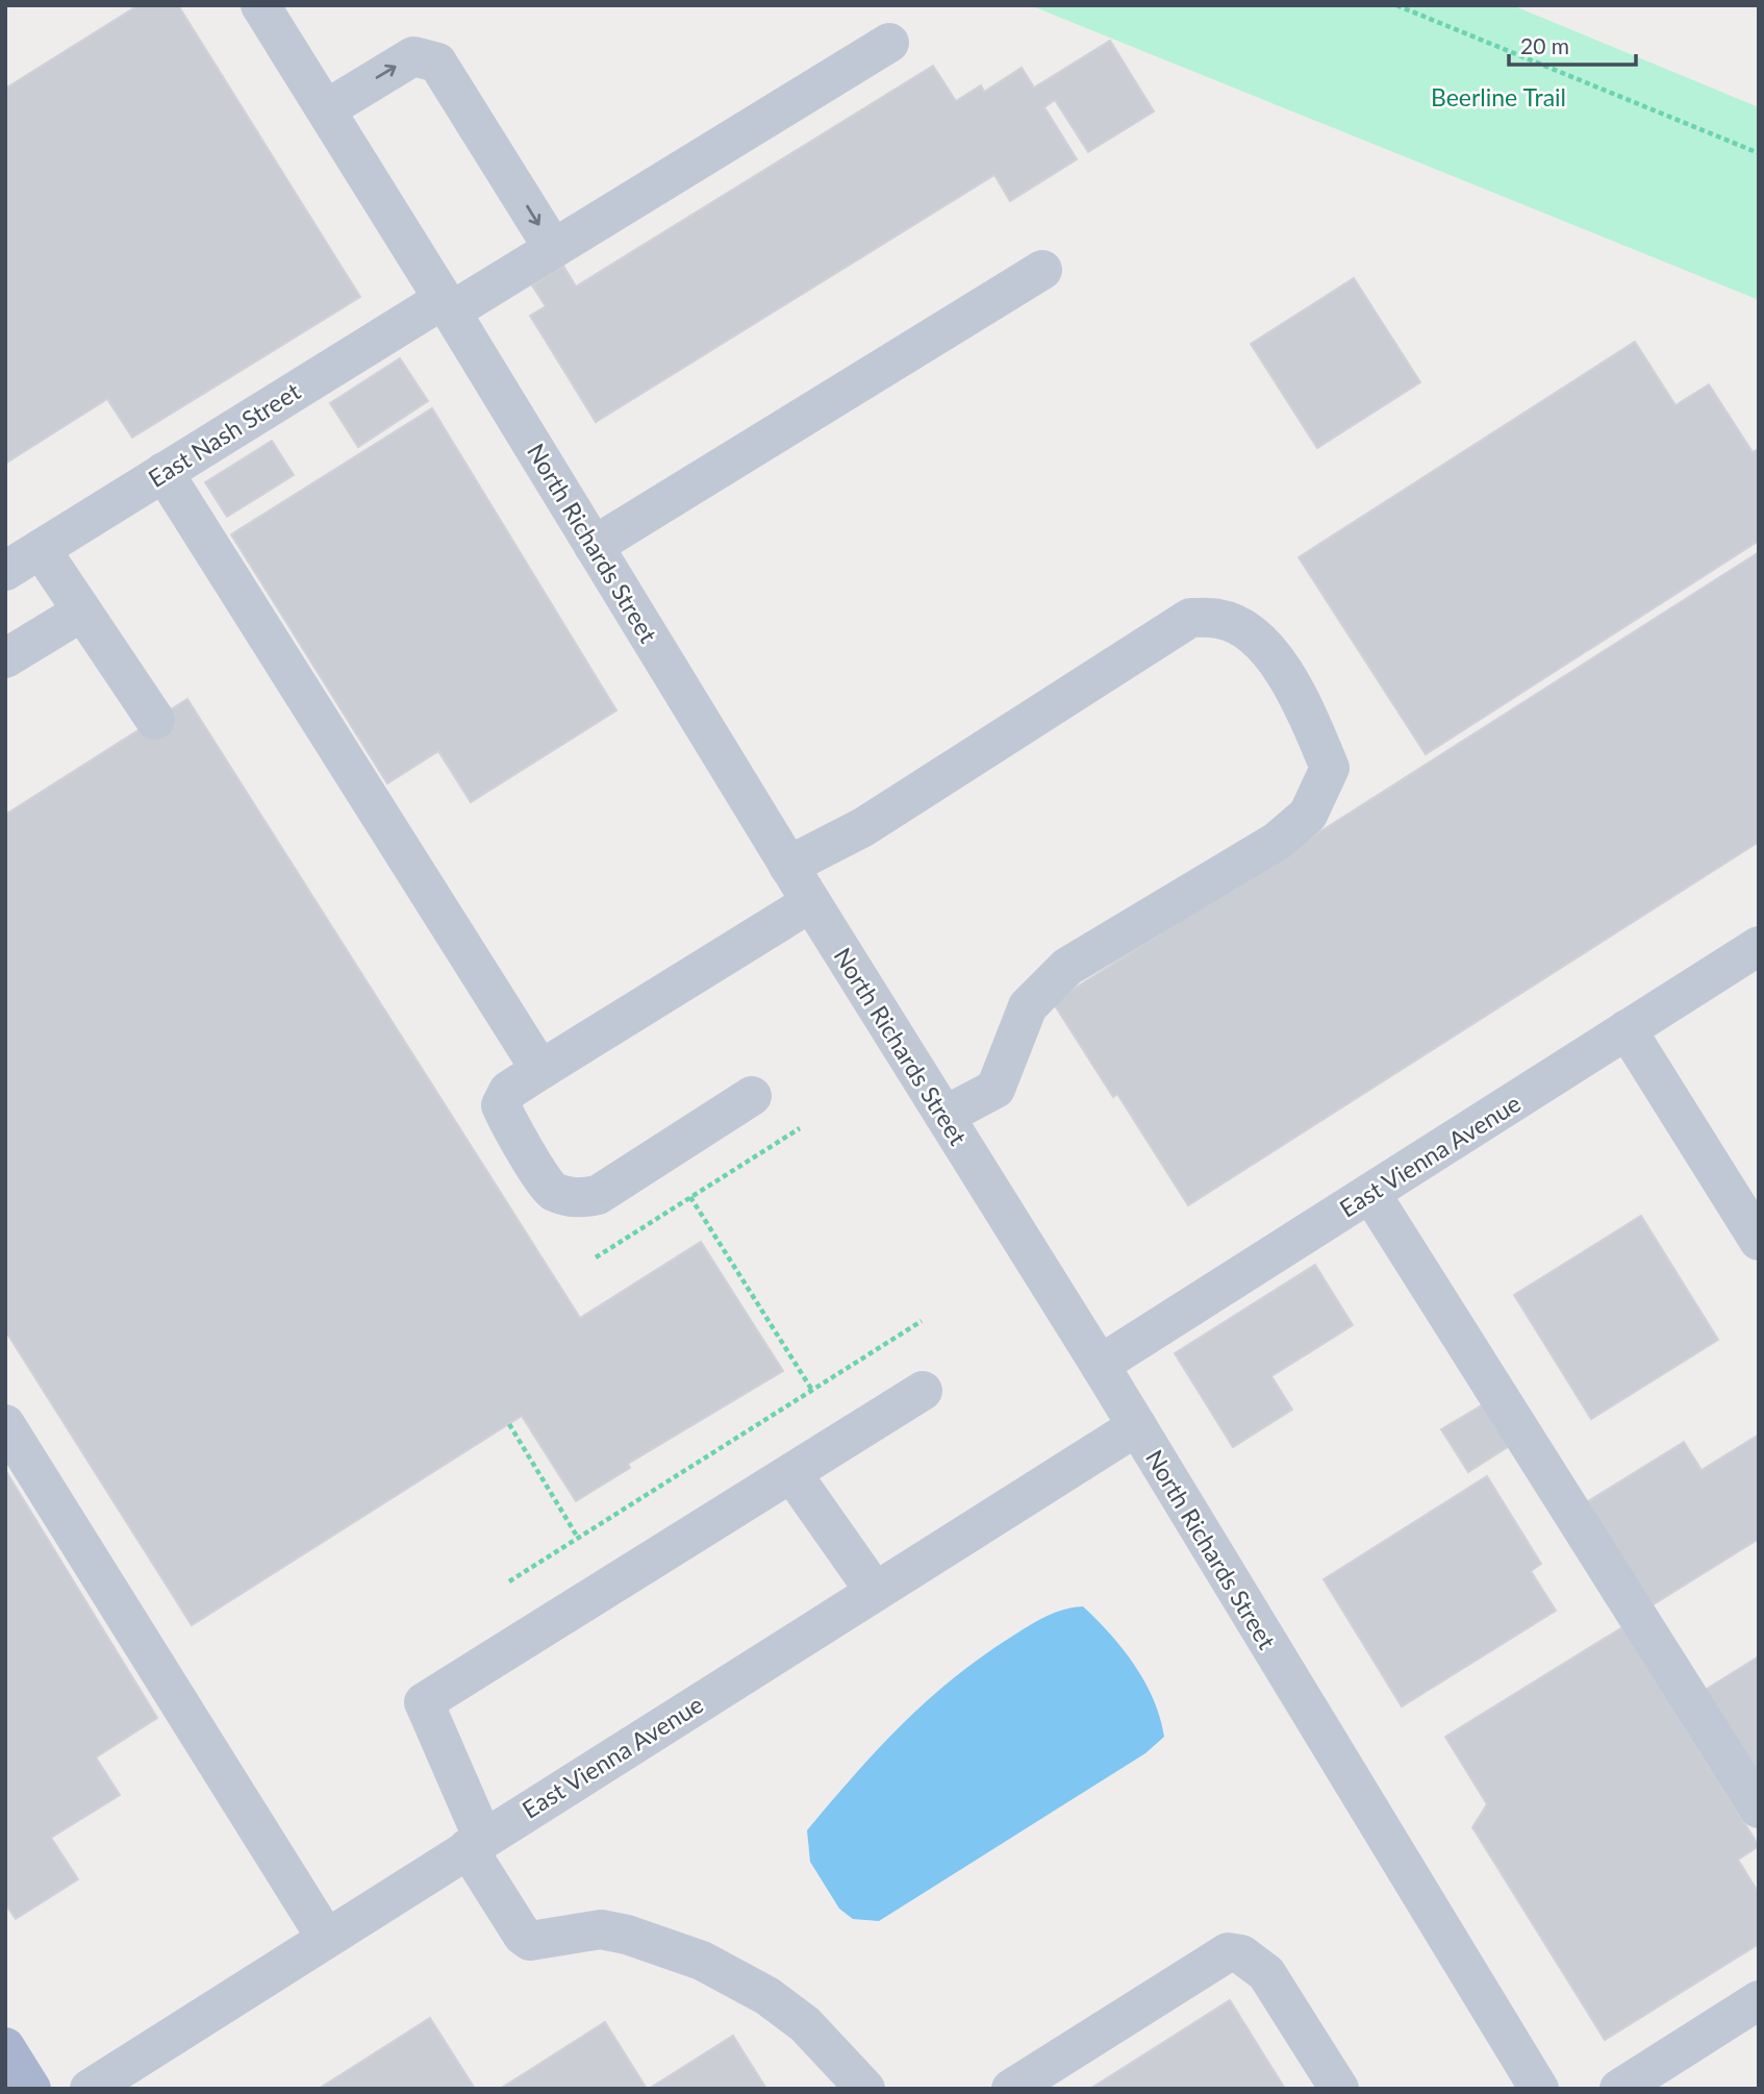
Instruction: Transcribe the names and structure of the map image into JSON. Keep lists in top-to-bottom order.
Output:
{
  "streets": {
    "street": ["East Nash Street", "North Richards Street", "East Vienna Avenue"]
  },
  "crossings": [
    ["East Nash Street", "North Richards Street"],
    ["North Richards Street", "East Vienna Avenue"]
  ],
  "parks": ["Beerline Trail"],
  "scale_bar": "20 m"
}
